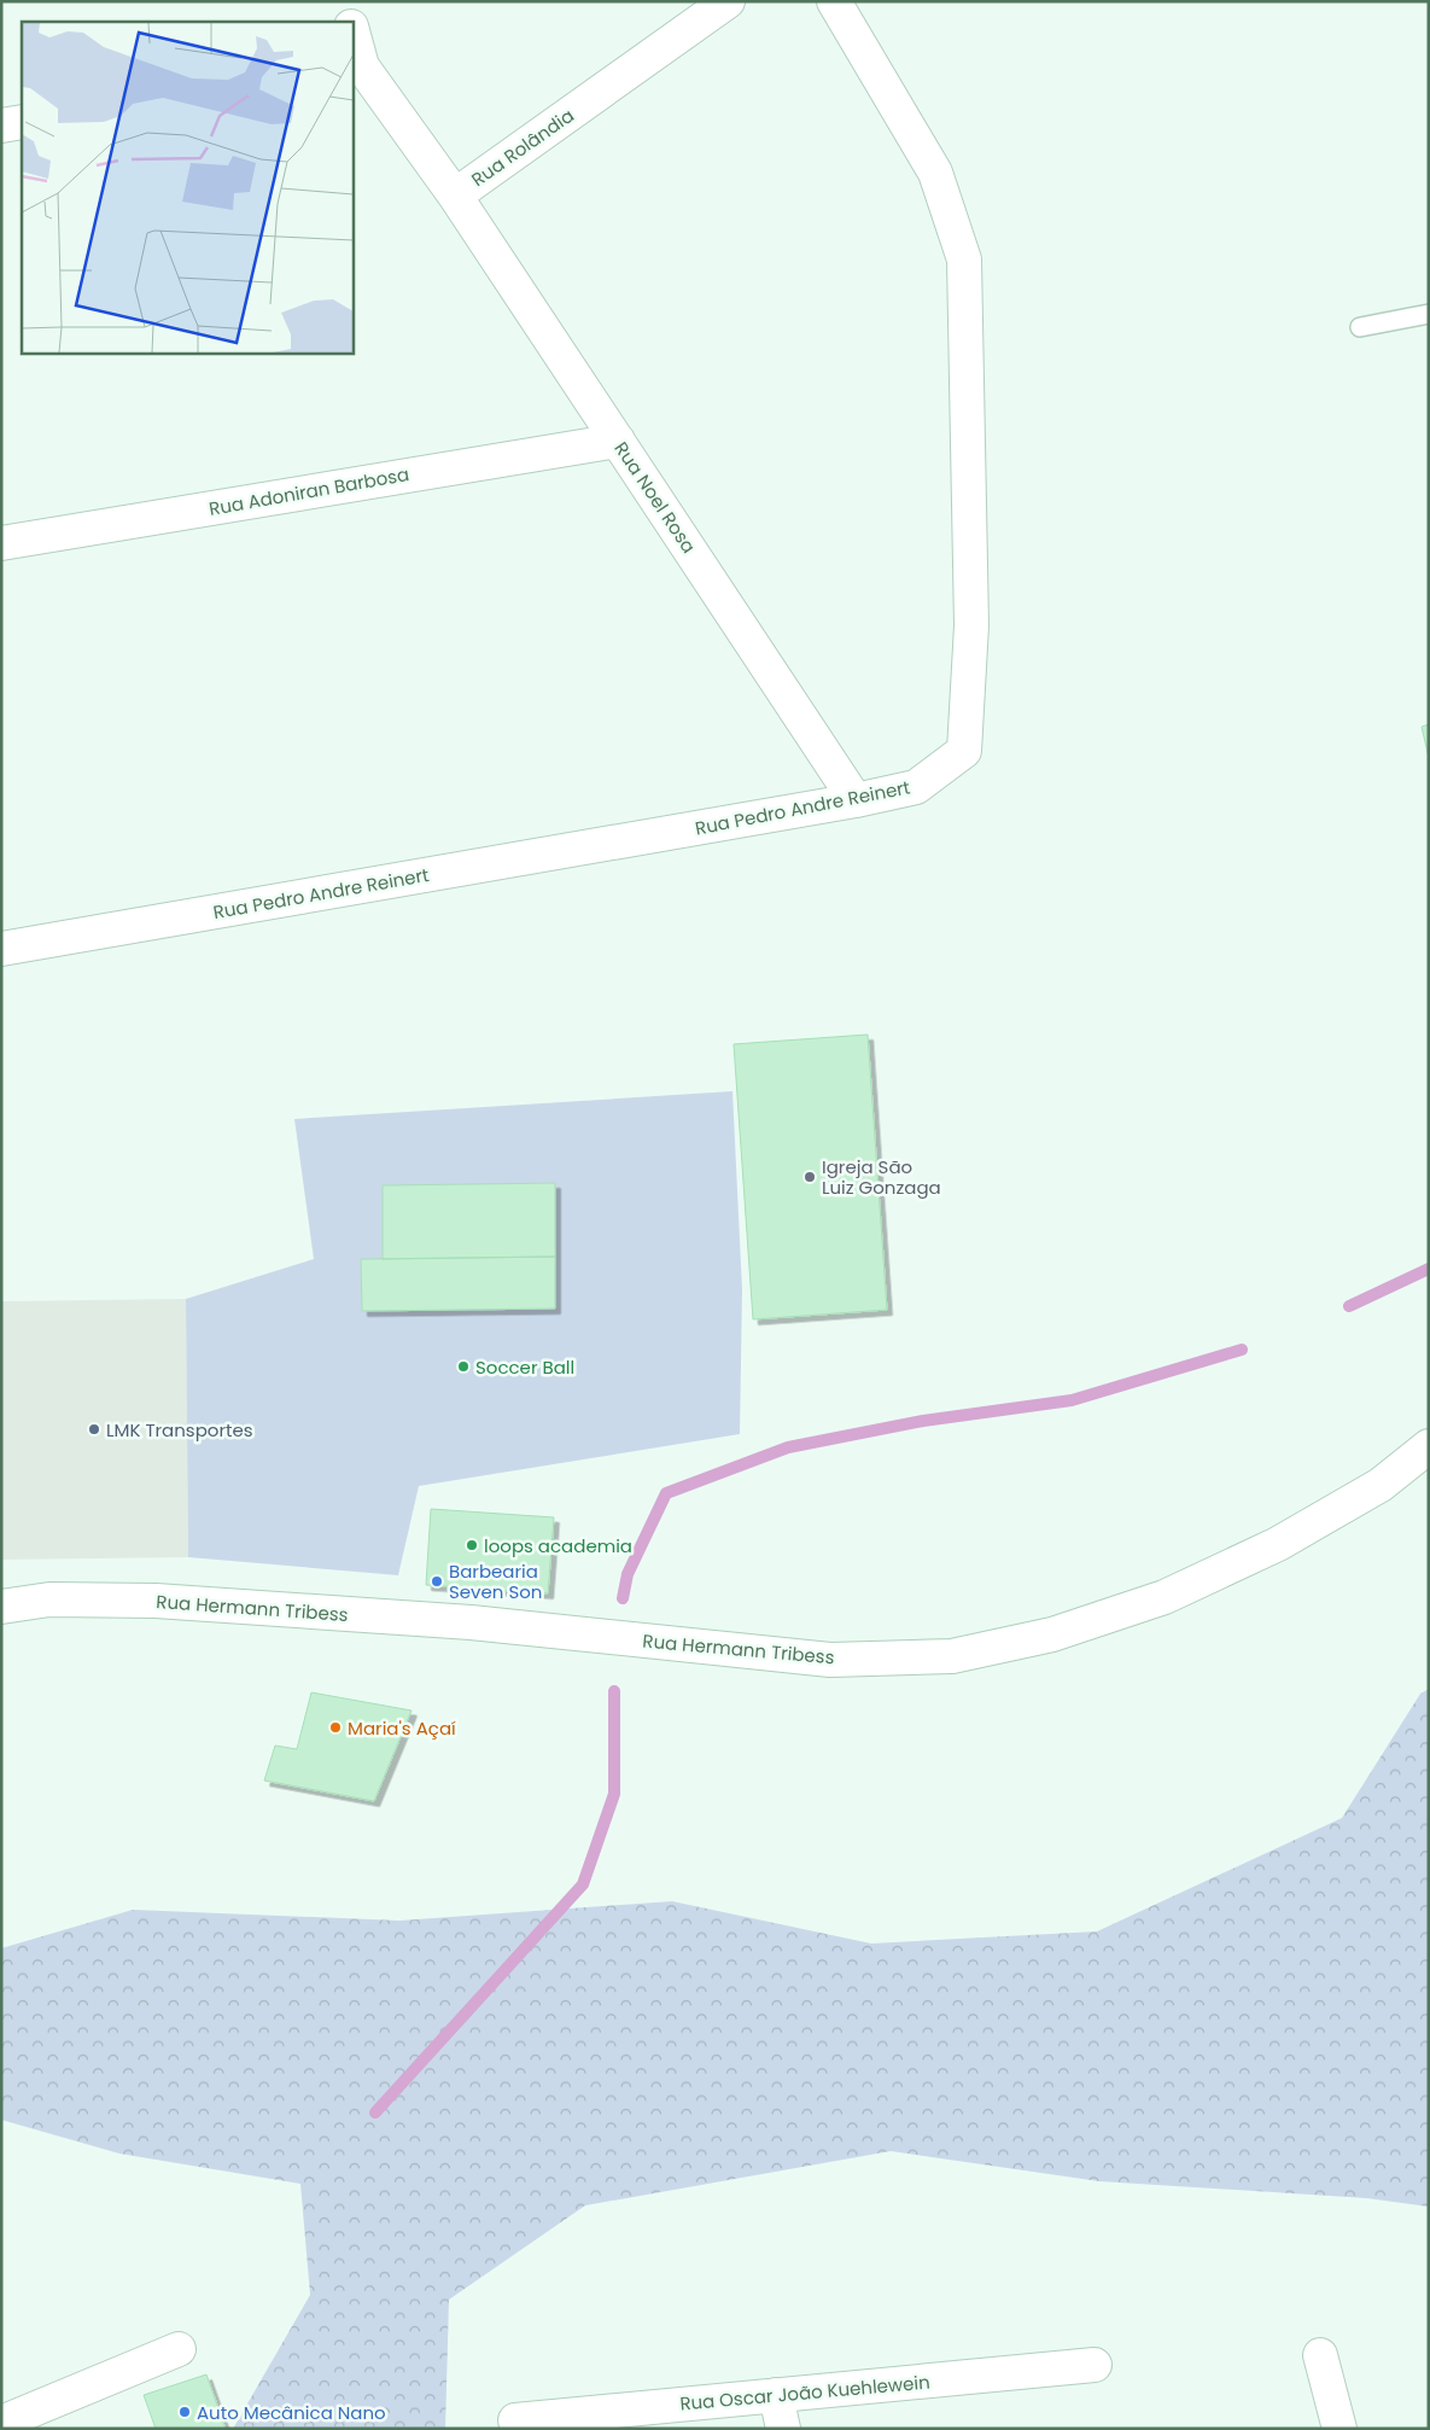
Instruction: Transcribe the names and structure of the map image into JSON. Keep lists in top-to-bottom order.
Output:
{
  "streets": {
    "street": [
      "Rua Rolândia",
      "Rua Adoniran Barbosa",
      "Rua Noel Rosa",
      "Rua Pedro Andre Reinert",
      "Rua Hermann Tribess",
      "Rua Oscar João Kuehlewein"
    ]
  },
  "crossings": [
    ["Rua Rolândia", "Rua Noel Rosa"],
    ["Rua Adoniran Barbosa", "Rua Noel Rosa"],
    ["Rua Noel Rosa", "Rua Pedro Andre Reinert"]
  ],
  "places": [
    "Igreja São Luiz Gonzaga",
    "Soccer Ball",
    "LMK Transportes",
    "loops academia",
    "Barbearia Seven Son",
    "Maria's Açaí",
    "Auto Mecânica Nano"
  ]
}
